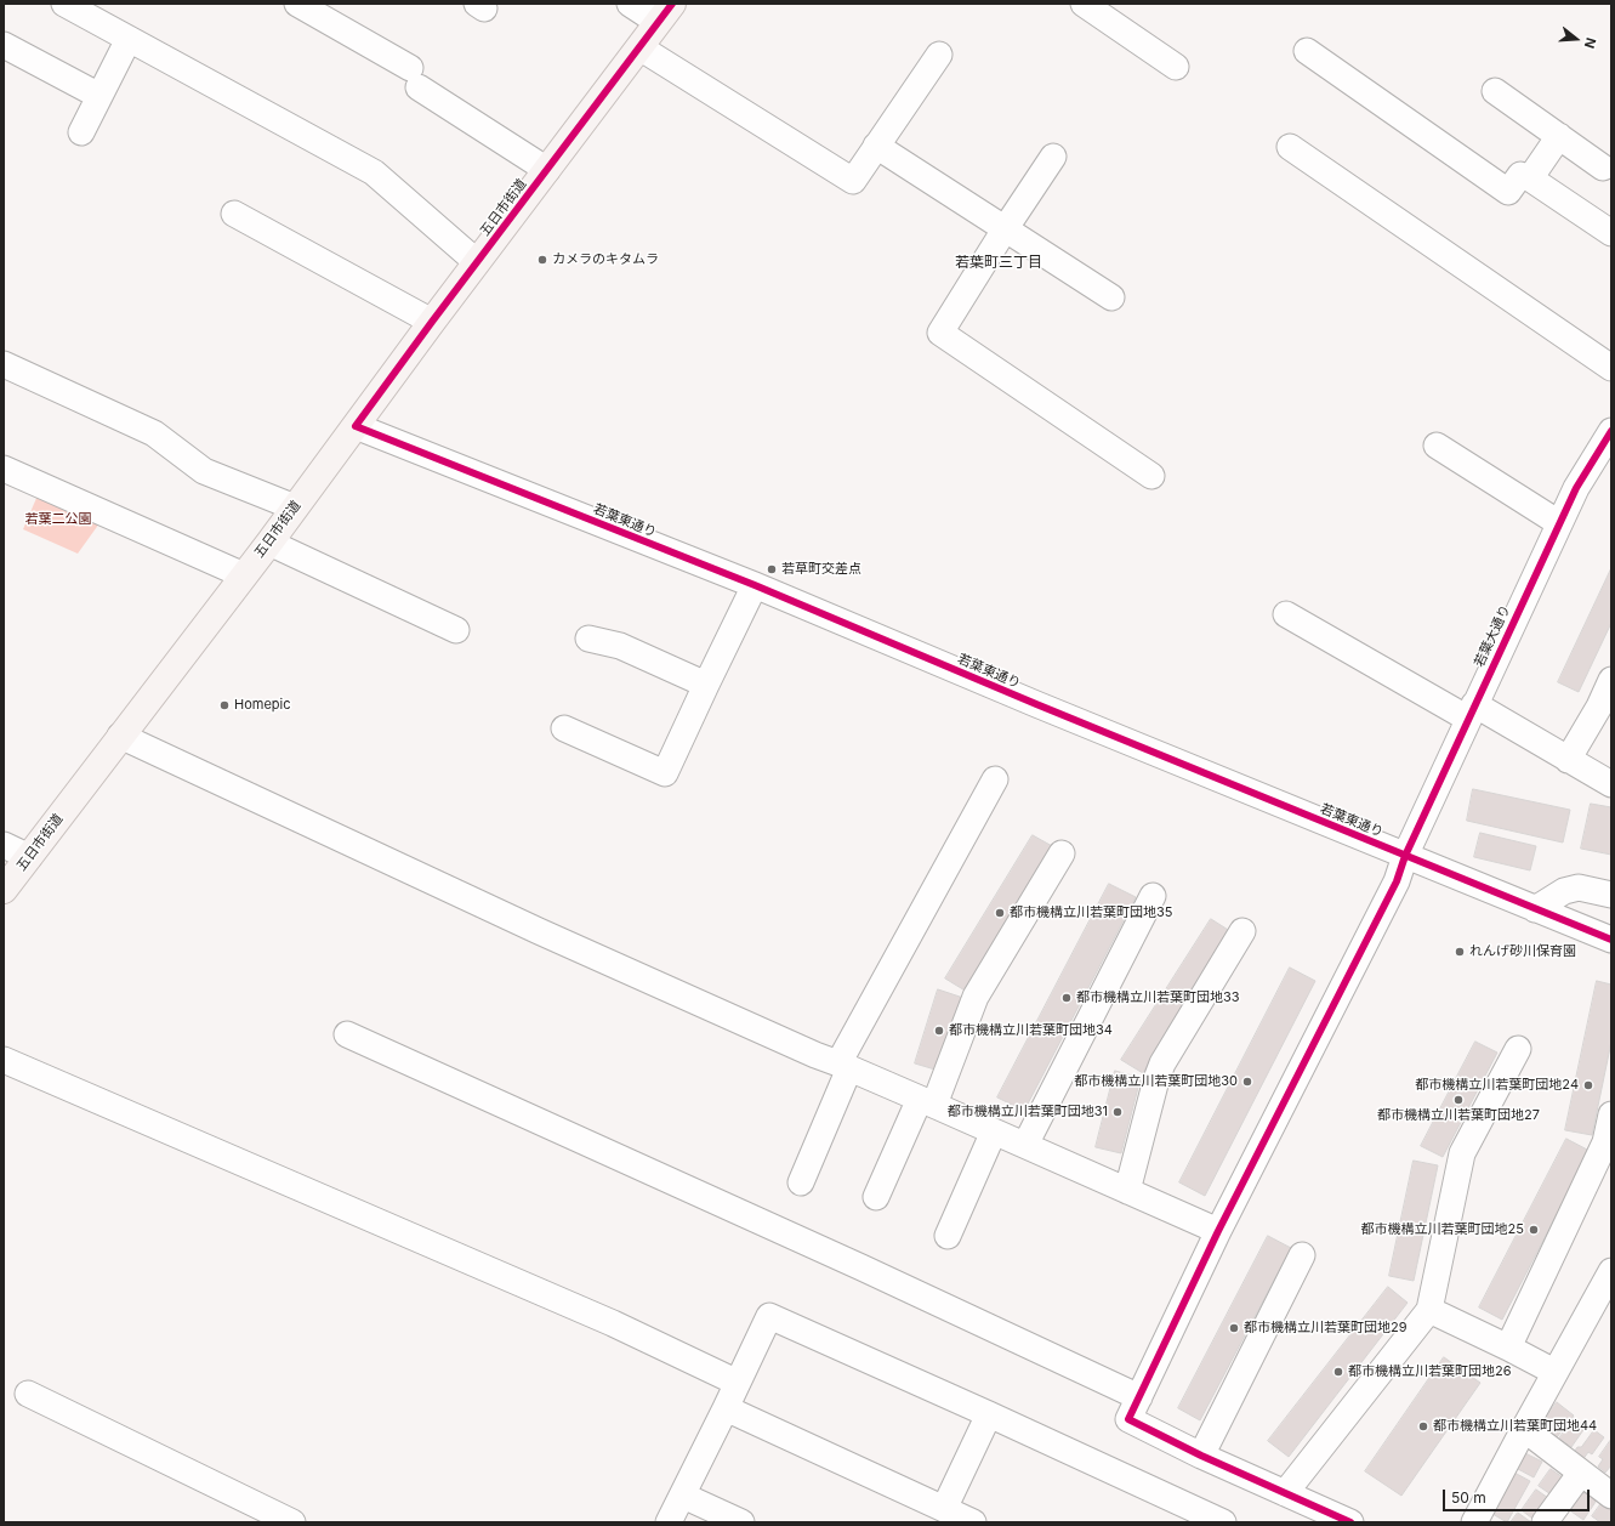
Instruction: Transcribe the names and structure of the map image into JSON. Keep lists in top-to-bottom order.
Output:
{
  "streets": {
    "main road": ["五日市街道"],
    "street": ["若葉東通り", "若葉大通り"]
  },
  "crossings": [
    ["五日市街道", "若葉東通り"],
    ["若葉東通り", "若葉大通り"]
  ],
  "districts": ["若葉町三丁目"],
  "parks": ["若葉二公園"],
  "places": [
    "カメラのキタムラ",
    "若草町交差点",
    "Homepic",
    "都市機構立川若葉町団地35",
    "れんげ砂川保育園",
    "都市機構立川若葉町団地33",
    "都市機構立川若葉町団地34",
    "都市機構立川若葉町団地30",
    "都市機構立川若葉町団地24",
    "都市機構立川若葉町団地27",
    "都市機構立川若葉町団地31",
    "都市機構立川若葉町団地25",
    "都市機構立川若葉町団地29",
    "都市機構立川若葉町団地26",
    "都市機構立川若葉町団地44"
  ],
  "scale_bar": "50 m",
  "north": "right"
}
